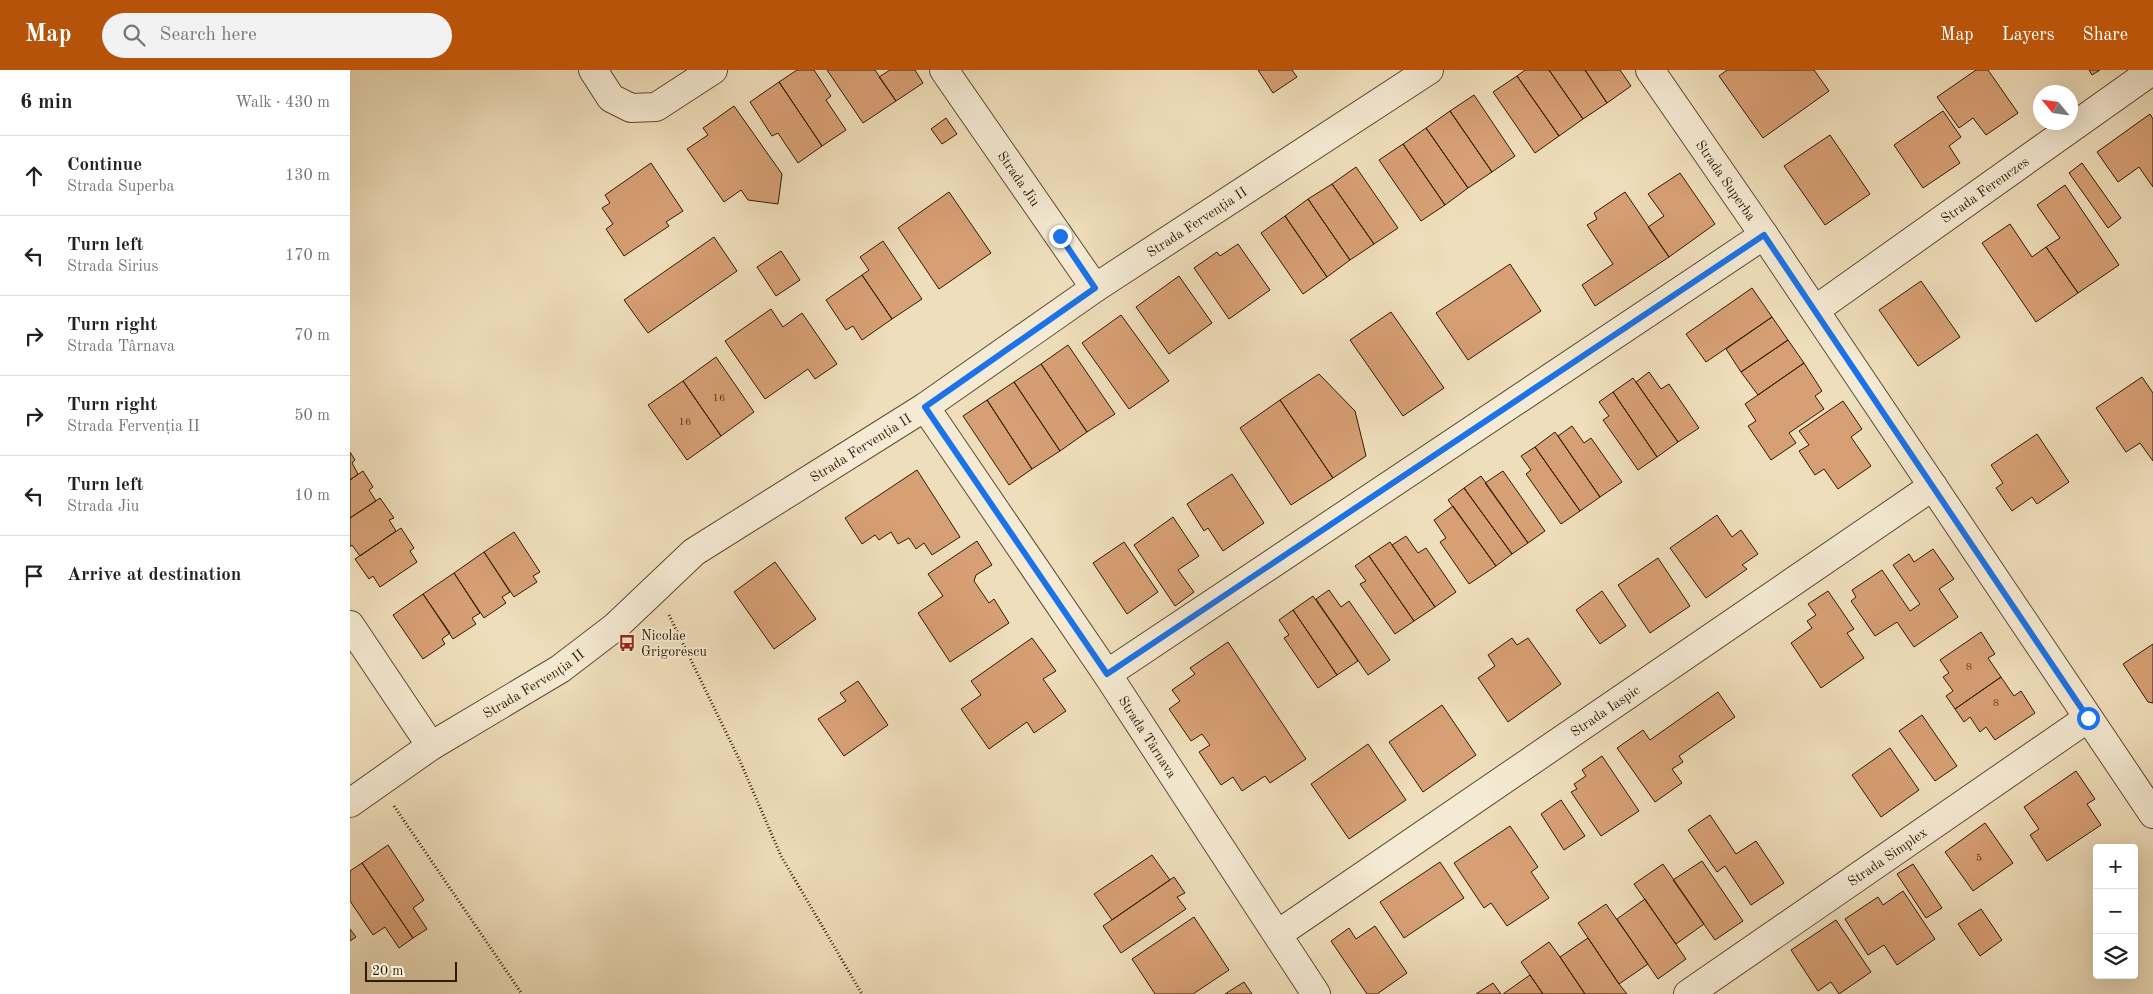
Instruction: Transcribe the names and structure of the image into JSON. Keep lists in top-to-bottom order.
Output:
{
  "streets": {
    "street": [
      "Strada Jiu",
      "Strada Superba",
      "Strada Ferenczes",
      "Strada Fervenția II",
      "Strada Iaspic",
      "Strada Târnava",
      "Strada Simplex"
    ]
  },
  "crossings": [
    ["Strada Jiu", "Strada Fervenția II"],
    ["Strada Superba", "Strada Ferenczes"],
    ["Strada Superba", "Strada Iaspic"],
    ["Strada Superba", "Strada Simplex"],
    ["Strada Fervenția II", "Strada Târnava"],
    ["Strada Iaspic", "Strada Târnava"]
  ],
  "places": {
    "bus stop": ["Nicolae Grigorescu"]
  },
  "house_numbers": [
    "16",
    "16",
    "8",
    "8",
    "5"
  ],
  "scale_bar": "20 m",
  "north": "top left",
  "page": {
    "header": "Map",
    "search": "Search here",
    "nav": ["Map", "Layers", "Share"],
    "heading": ["6 min", "Walk · 430 m"],
    "list": [
      ["Continue", "Strada Superba", "130 m"],
      ["Turn left", "Strada Sirius", "170 m"],
      ["Turn right", "Strada Târnava", "70 m"],
      ["Turn right", "Strada Fervenția II", "50 m"],
      ["Turn left", "Strada Jiu", "10 m"],
      "Arrive at destination"
    ],
    "map_buttons": ["+", "−"],
    "scale": "20 m"
  }
}
